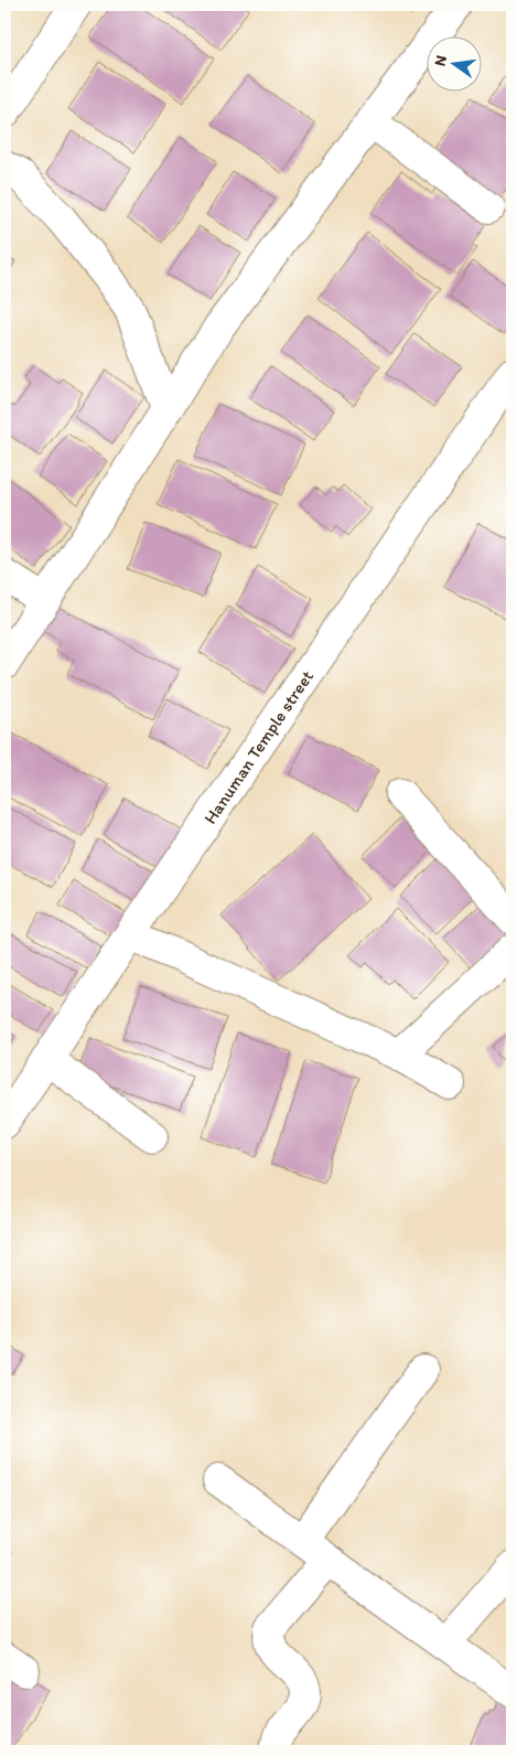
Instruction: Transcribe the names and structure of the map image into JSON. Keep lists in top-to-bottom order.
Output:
{
  "streets": {
    "street": ["Hanuman Temple street"]
  },
  "north": "left"
}
